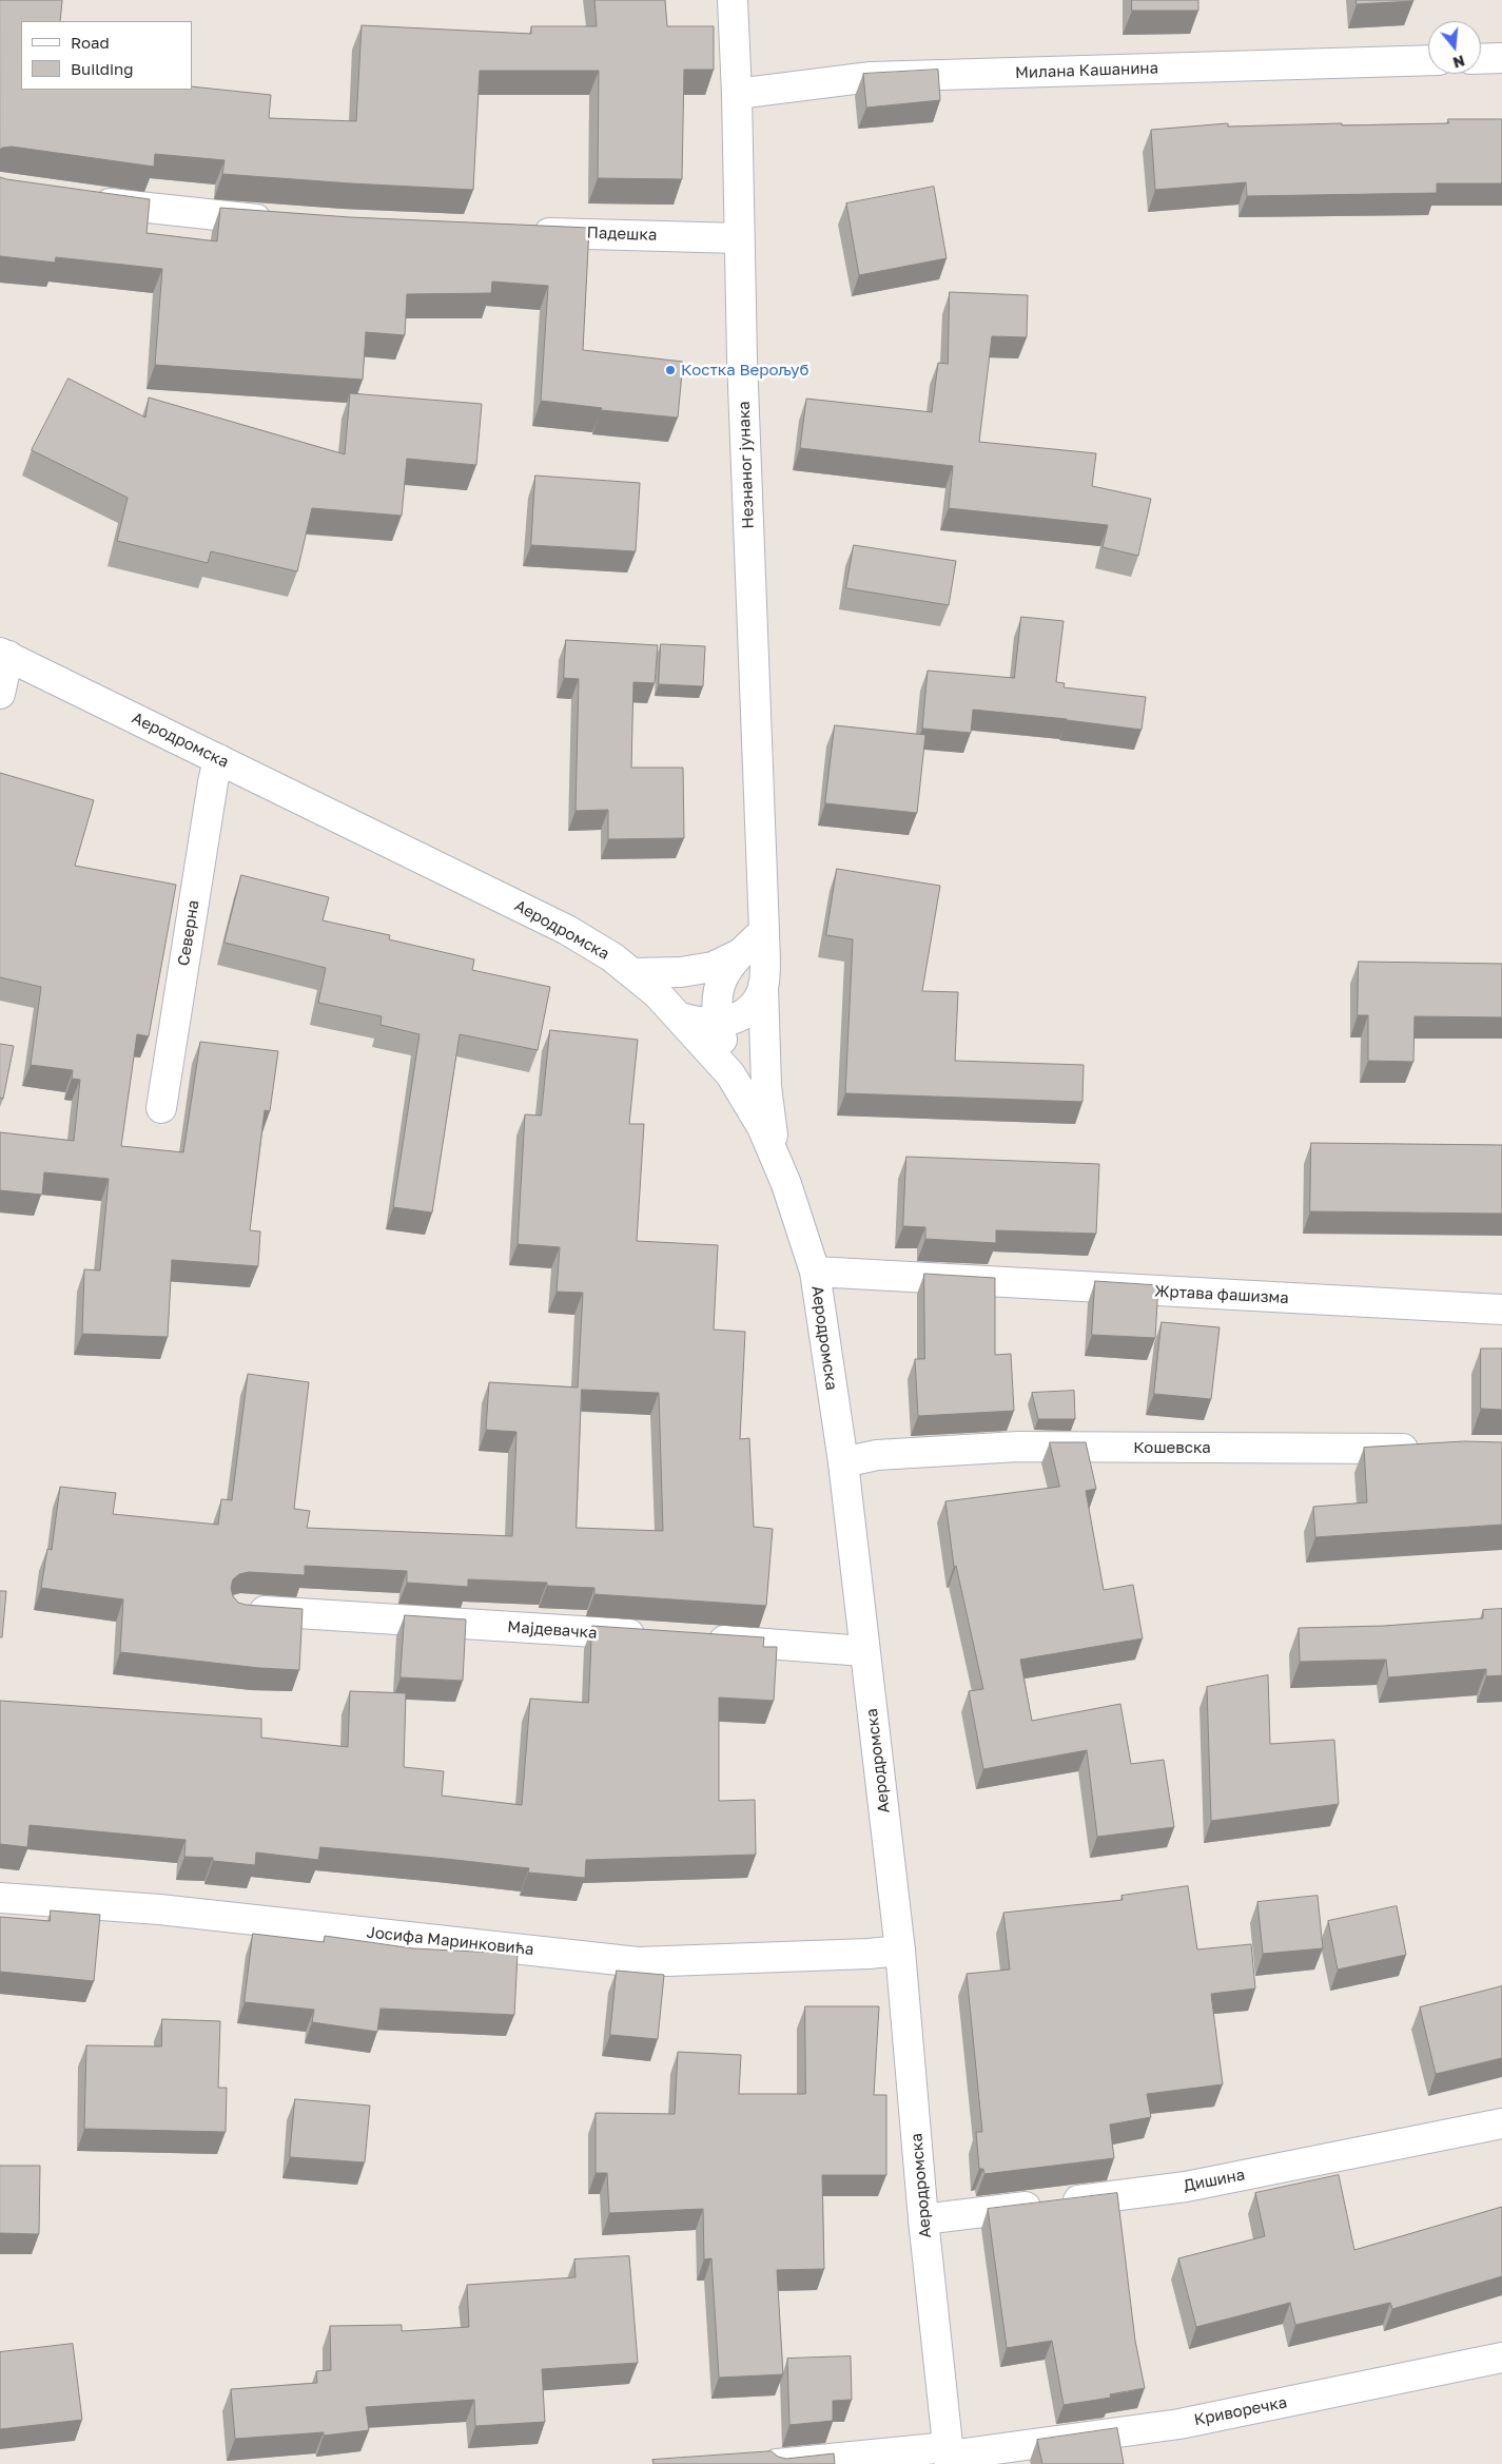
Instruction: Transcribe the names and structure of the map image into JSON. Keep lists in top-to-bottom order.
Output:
{
  "streets": {
    "street": [
      "Милана Кашанина",
      "Падешка",
      "Незнаног јунака",
      "Аеродромска",
      "Северна",
      "Жртава фашизма",
      "Кошевска",
      "Мајдевачка",
      "Јосифа Маринковића",
      "Дишина",
      "Криворечка"
    ]
  },
  "crossings": [
    ["Милана Кашанина", "Незнаног јунака"],
    ["Падешка", "Незнаног јунака"],
    ["Незнаног јунака", "Аеродромска"],
    ["Аеродромска", "Северна"],
    ["Аеродромска", "Жртава фашизма"],
    ["Аеродромска", "Кошевска"],
    ["Аеродромска", "Јосифа Маринковића"],
    ["Аеродромска", "Дишина"],
    ["Аеродромска", "Криворечка"]
  ],
  "places": ["Костка Верољуб"],
  "legend": ["Road", "Building"],
  "north": "bottom"
}
